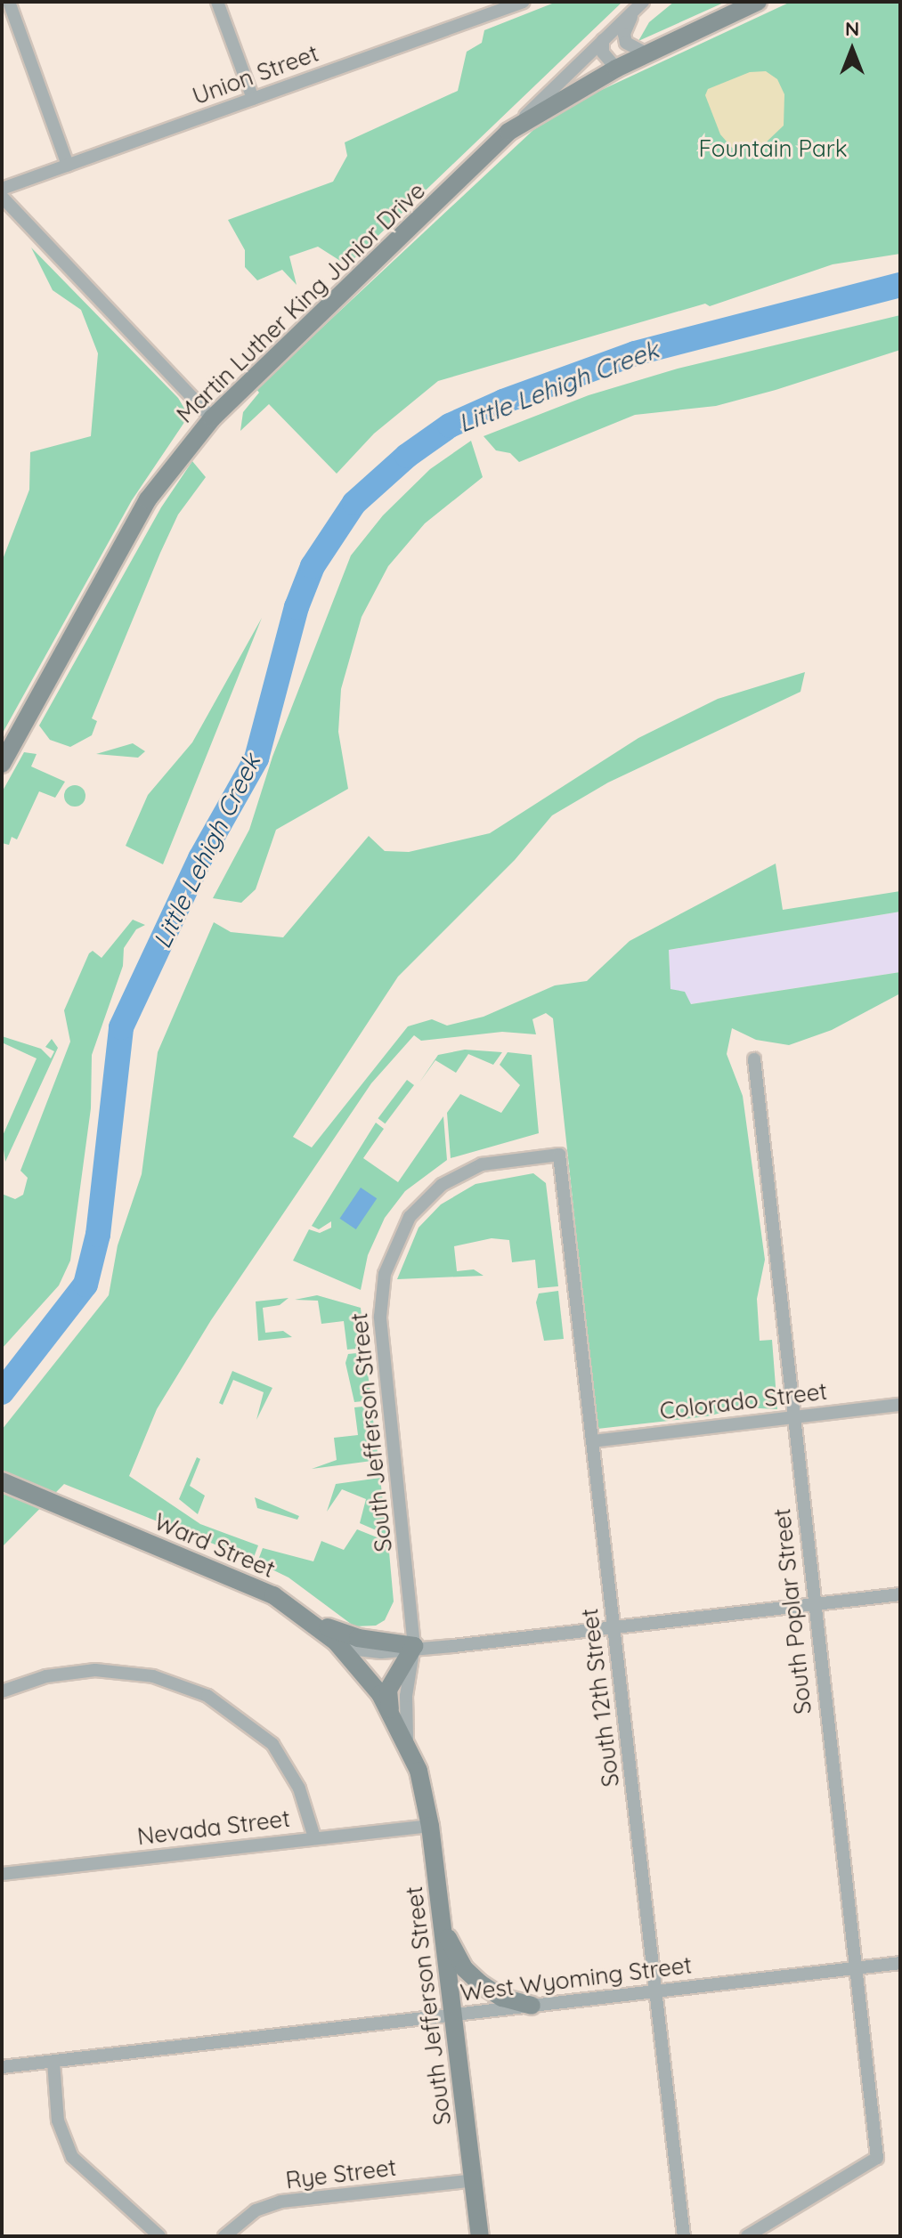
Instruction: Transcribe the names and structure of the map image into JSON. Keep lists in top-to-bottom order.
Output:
{
  "streets": {
    "main road": ["Martin Luther King Junior Drive", "South Jefferson Street", "Ward Street"],
    "street": [
      "Union Street",
      "Colorado Street",
      "South Poplar Street",
      "South 12th Street",
      "Nevada Street",
      "West Wyoming Street",
      "Rye Street"
    ]
  },
  "crossings": [
    ["Colorado Street", "South Poplar Street"],
    ["Colorado Street", "South 12th Street"],
    ["South Jefferson Street", "Ward Street"],
    ["South Jefferson Street", "South 12th Street"],
    ["South Jefferson Street", "Nevada Street"],
    ["South Jefferson Street", "West Wyoming Street"],
    ["South Jefferson Street", "Rye Street"],
    ["South Poplar Street", "West Wyoming Street"],
    ["South 12th Street", "West Wyoming Street"]
  ],
  "water": ["Little Lehigh Creek"],
  "parks": ["Fountain Park"],
  "north": "top"
}
